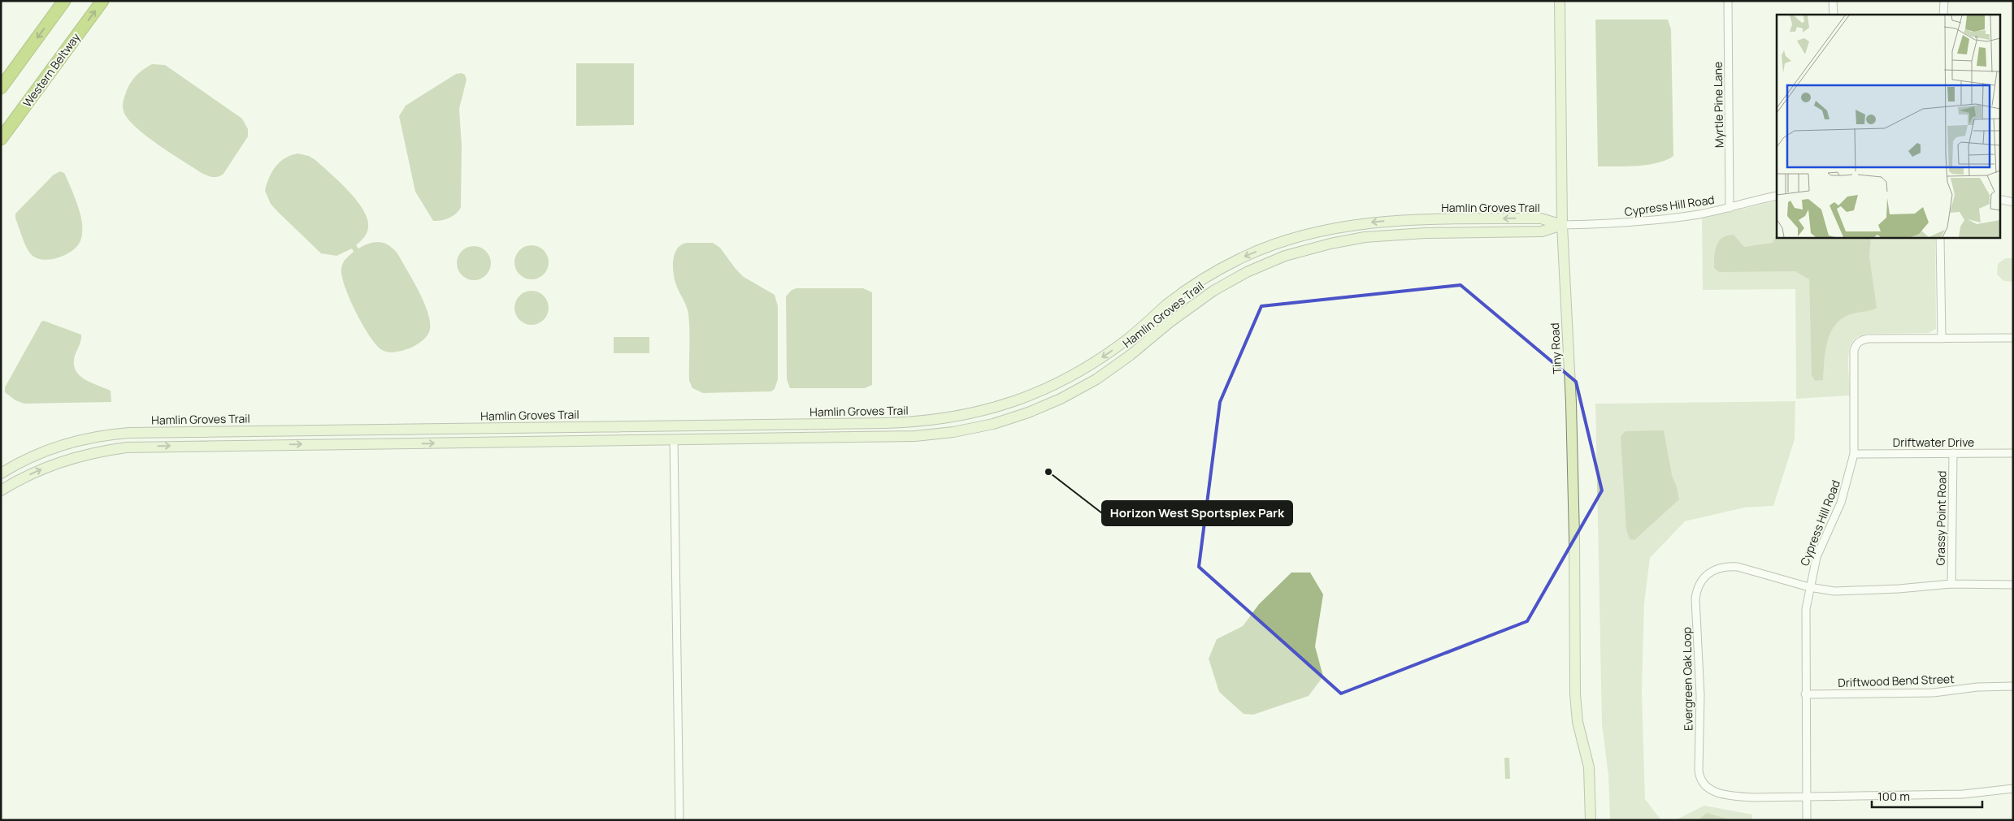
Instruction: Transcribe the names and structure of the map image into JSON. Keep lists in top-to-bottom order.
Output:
{
  "streets": {
    "highway": ["Western Beltway"],
    "street": [
      "Myrtle Pine Lane",
      "Cypress Hill Road",
      "Hamlin Groves Trail",
      "Tiny Road",
      "Driftwater Drive",
      "Grassy Point Road",
      "Evergreen Oak Loop",
      "Driftwood Bend Street"
    ]
  },
  "crossings": [
    ["Myrtle Pine Lane", "Cypress Hill Road"],
    ["Cypress Hill Road", "Hamlin Groves Trail"],
    ["Cypress Hill Road", "Tiny Road"],
    ["Cypress Hill Road", "Driftwater Drive"],
    ["Cypress Hill Road", "Evergreen Oak Loop"],
    ["Cypress Hill Road", "Driftwood Bend Street"],
    ["Hamlin Groves Trail", "Tiny Road"],
    ["Driftwater Drive", "Grassy Point Road"],
    ["Grassy Point Road", "Evergreen Oak Loop"]
  ],
  "places": ["Horizon West Sportsplex Park"],
  "scale_bar": "100 m"
}
